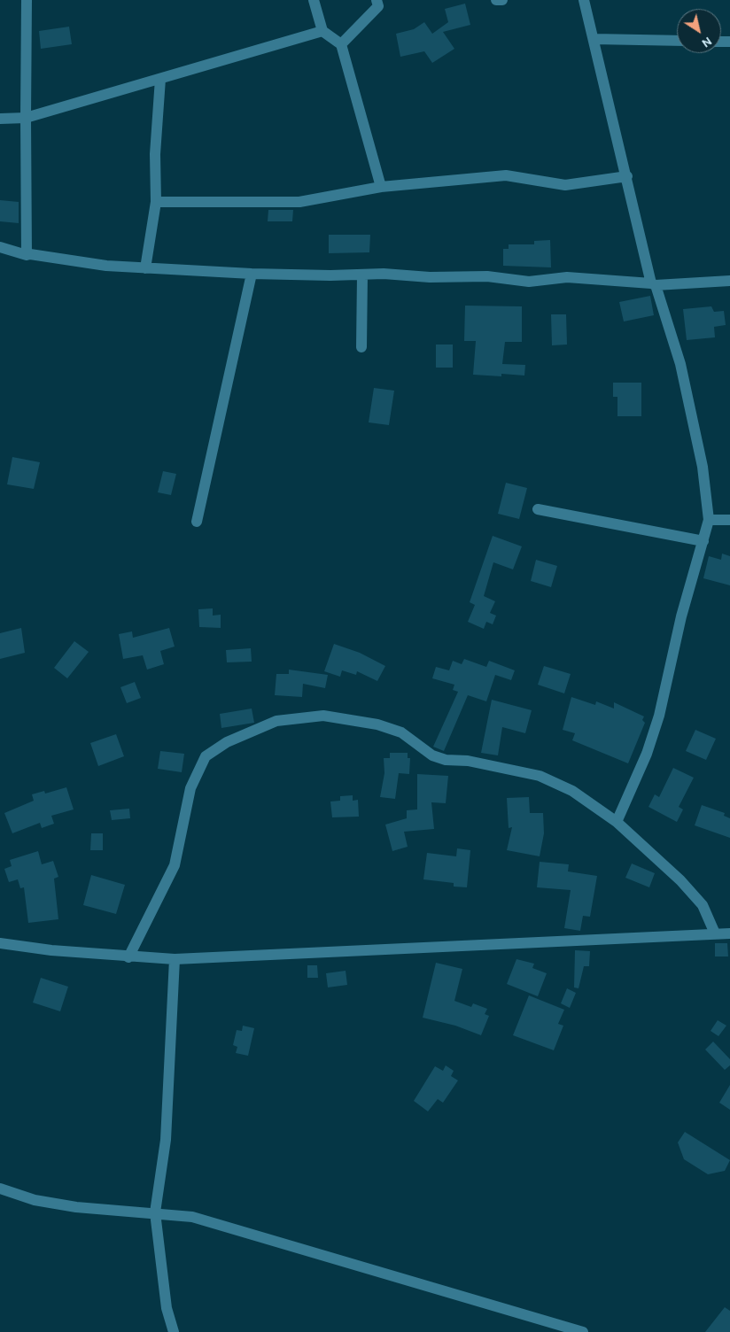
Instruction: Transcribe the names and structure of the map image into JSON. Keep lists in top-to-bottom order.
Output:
{
  "north": "bottom right"
}
